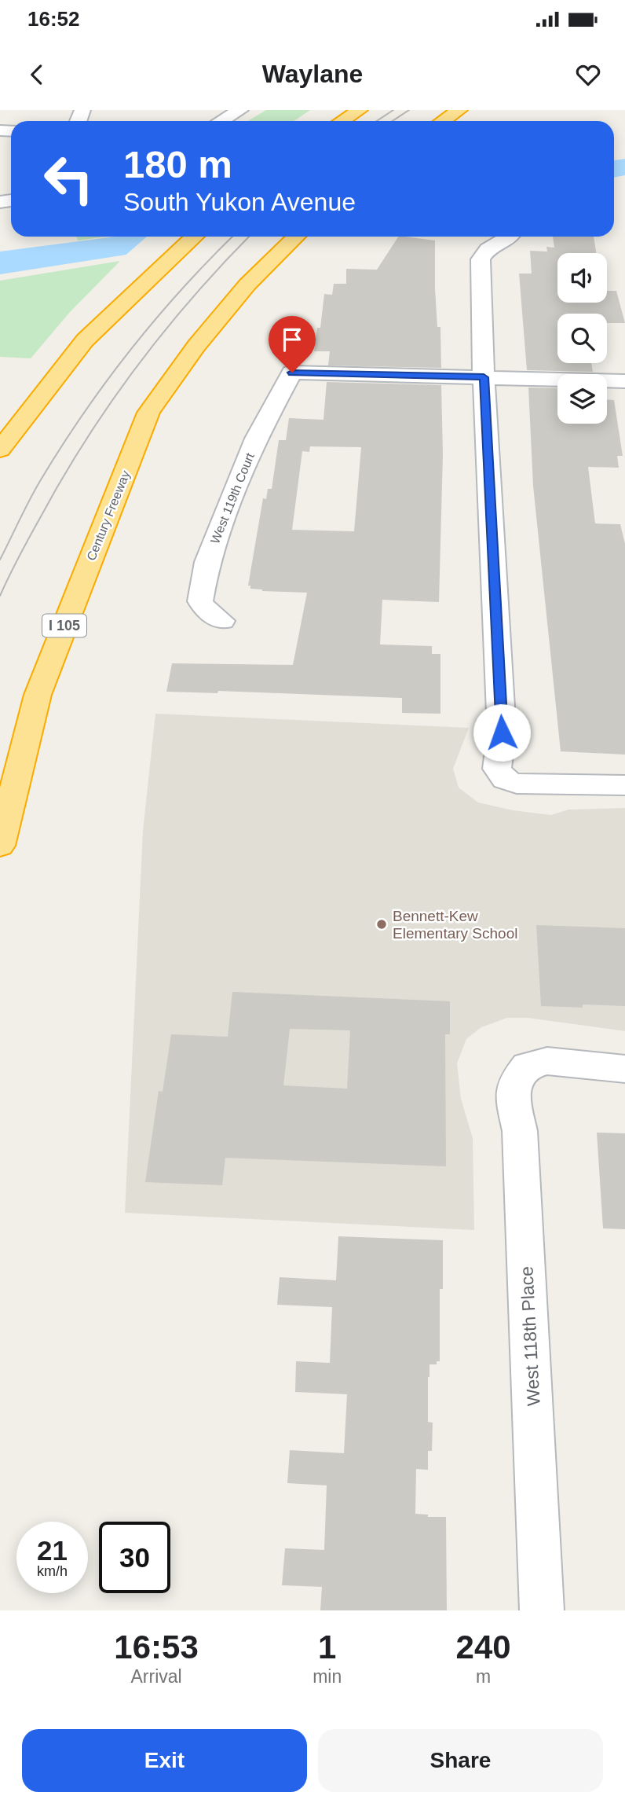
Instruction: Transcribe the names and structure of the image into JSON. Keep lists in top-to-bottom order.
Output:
{
  "streets": {
    "highway": ["Century Freeway", "I 105"],
    "street": ["West 119th Court", "West 118th Place"]
  },
  "places": ["Bennett-Kew Elementary School"],
  "page": {
    "status": "16:52",
    "header": "Waylane",
    "turn": ["180 m", "South Yukon Avenue"],
    "speed": "21 km/h",
    "limit": "30",
    "eta": [
      "16:53",
      "Arrival",
      "1",
      "min",
      "240",
      "m"
    ],
    "buttons": ["Exit", "Share"]
  }
}
